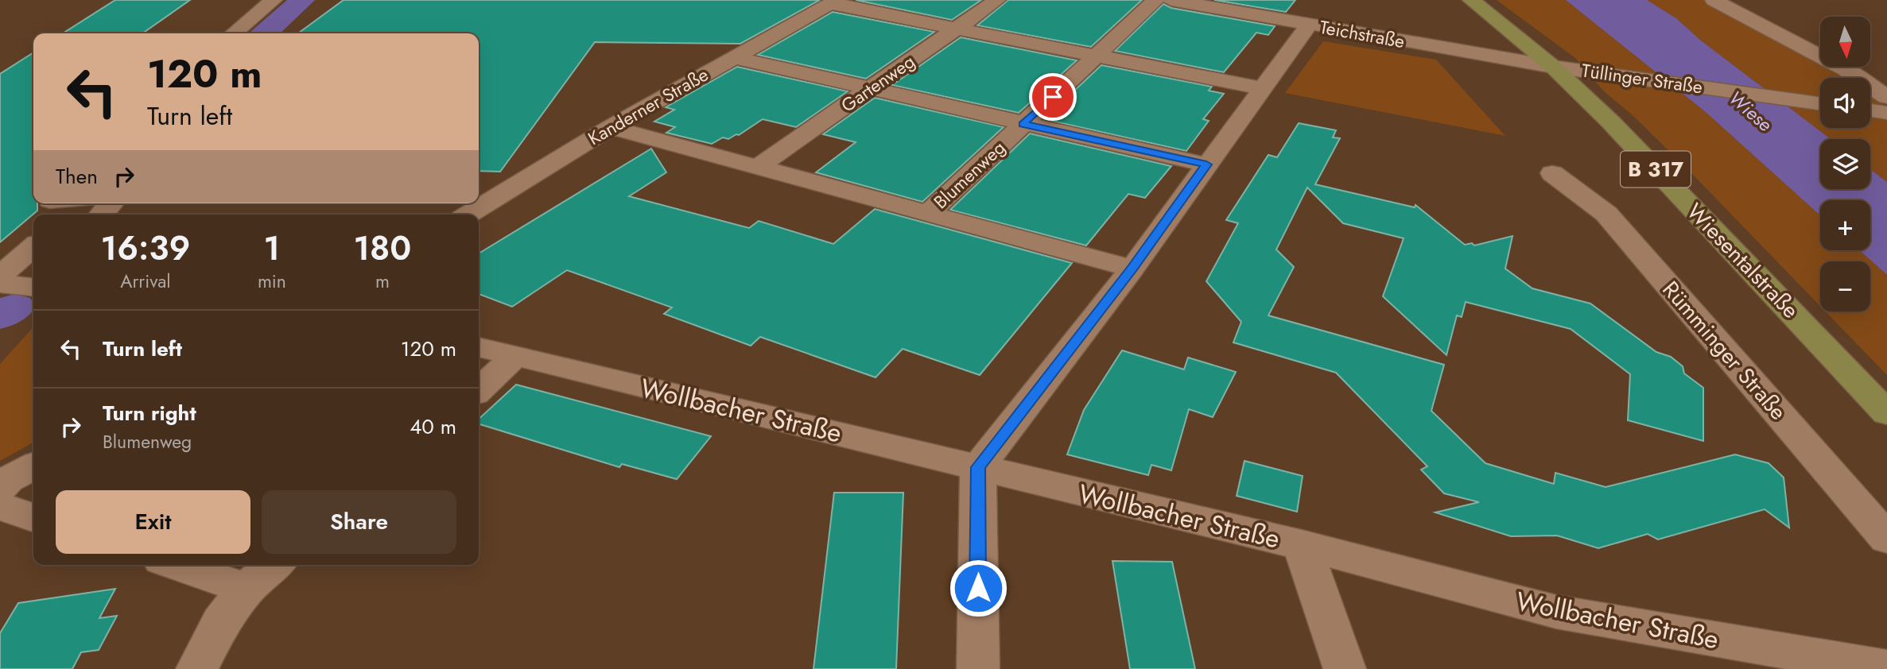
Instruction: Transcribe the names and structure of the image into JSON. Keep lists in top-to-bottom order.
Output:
{
  "streets": {
    "main road": ["B 317", "Wiesentalstraße"],
    "street": [
      "Teichstraße",
      "Tüllinger Straße",
      "Gartenweg",
      "Kanderner Straße",
      "Blumenweg",
      "Rümminger Straße",
      "Wollbacher Straße"
    ]
  },
  "crossings": [
    ["Teichstraße", "Tüllinger Straße"],
    ["Teichstraße", "Wiesentalstraße"],
    ["Tüllinger Straße", "Wiesentalstraße"]
  ],
  "water": ["Wiese"],
  "north": "bottom",
  "page": {
    "map_buttons": ["+", "−"],
    "turn": ["120 m", "Turn left"],
    "then": "Then",
    "eta": [
      "16:39",
      "Arrival",
      "1",
      "min",
      "180",
      "m"
    ],
    "list": [
      {
        "name": "Turn left",
        "value": "120 m"
      },
      {
        "name": "Turn right",
        "note": "Blumenweg",
        "value": "40 m"
      }
    ],
    "buttons": ["Exit", "Share"]
  }
}
